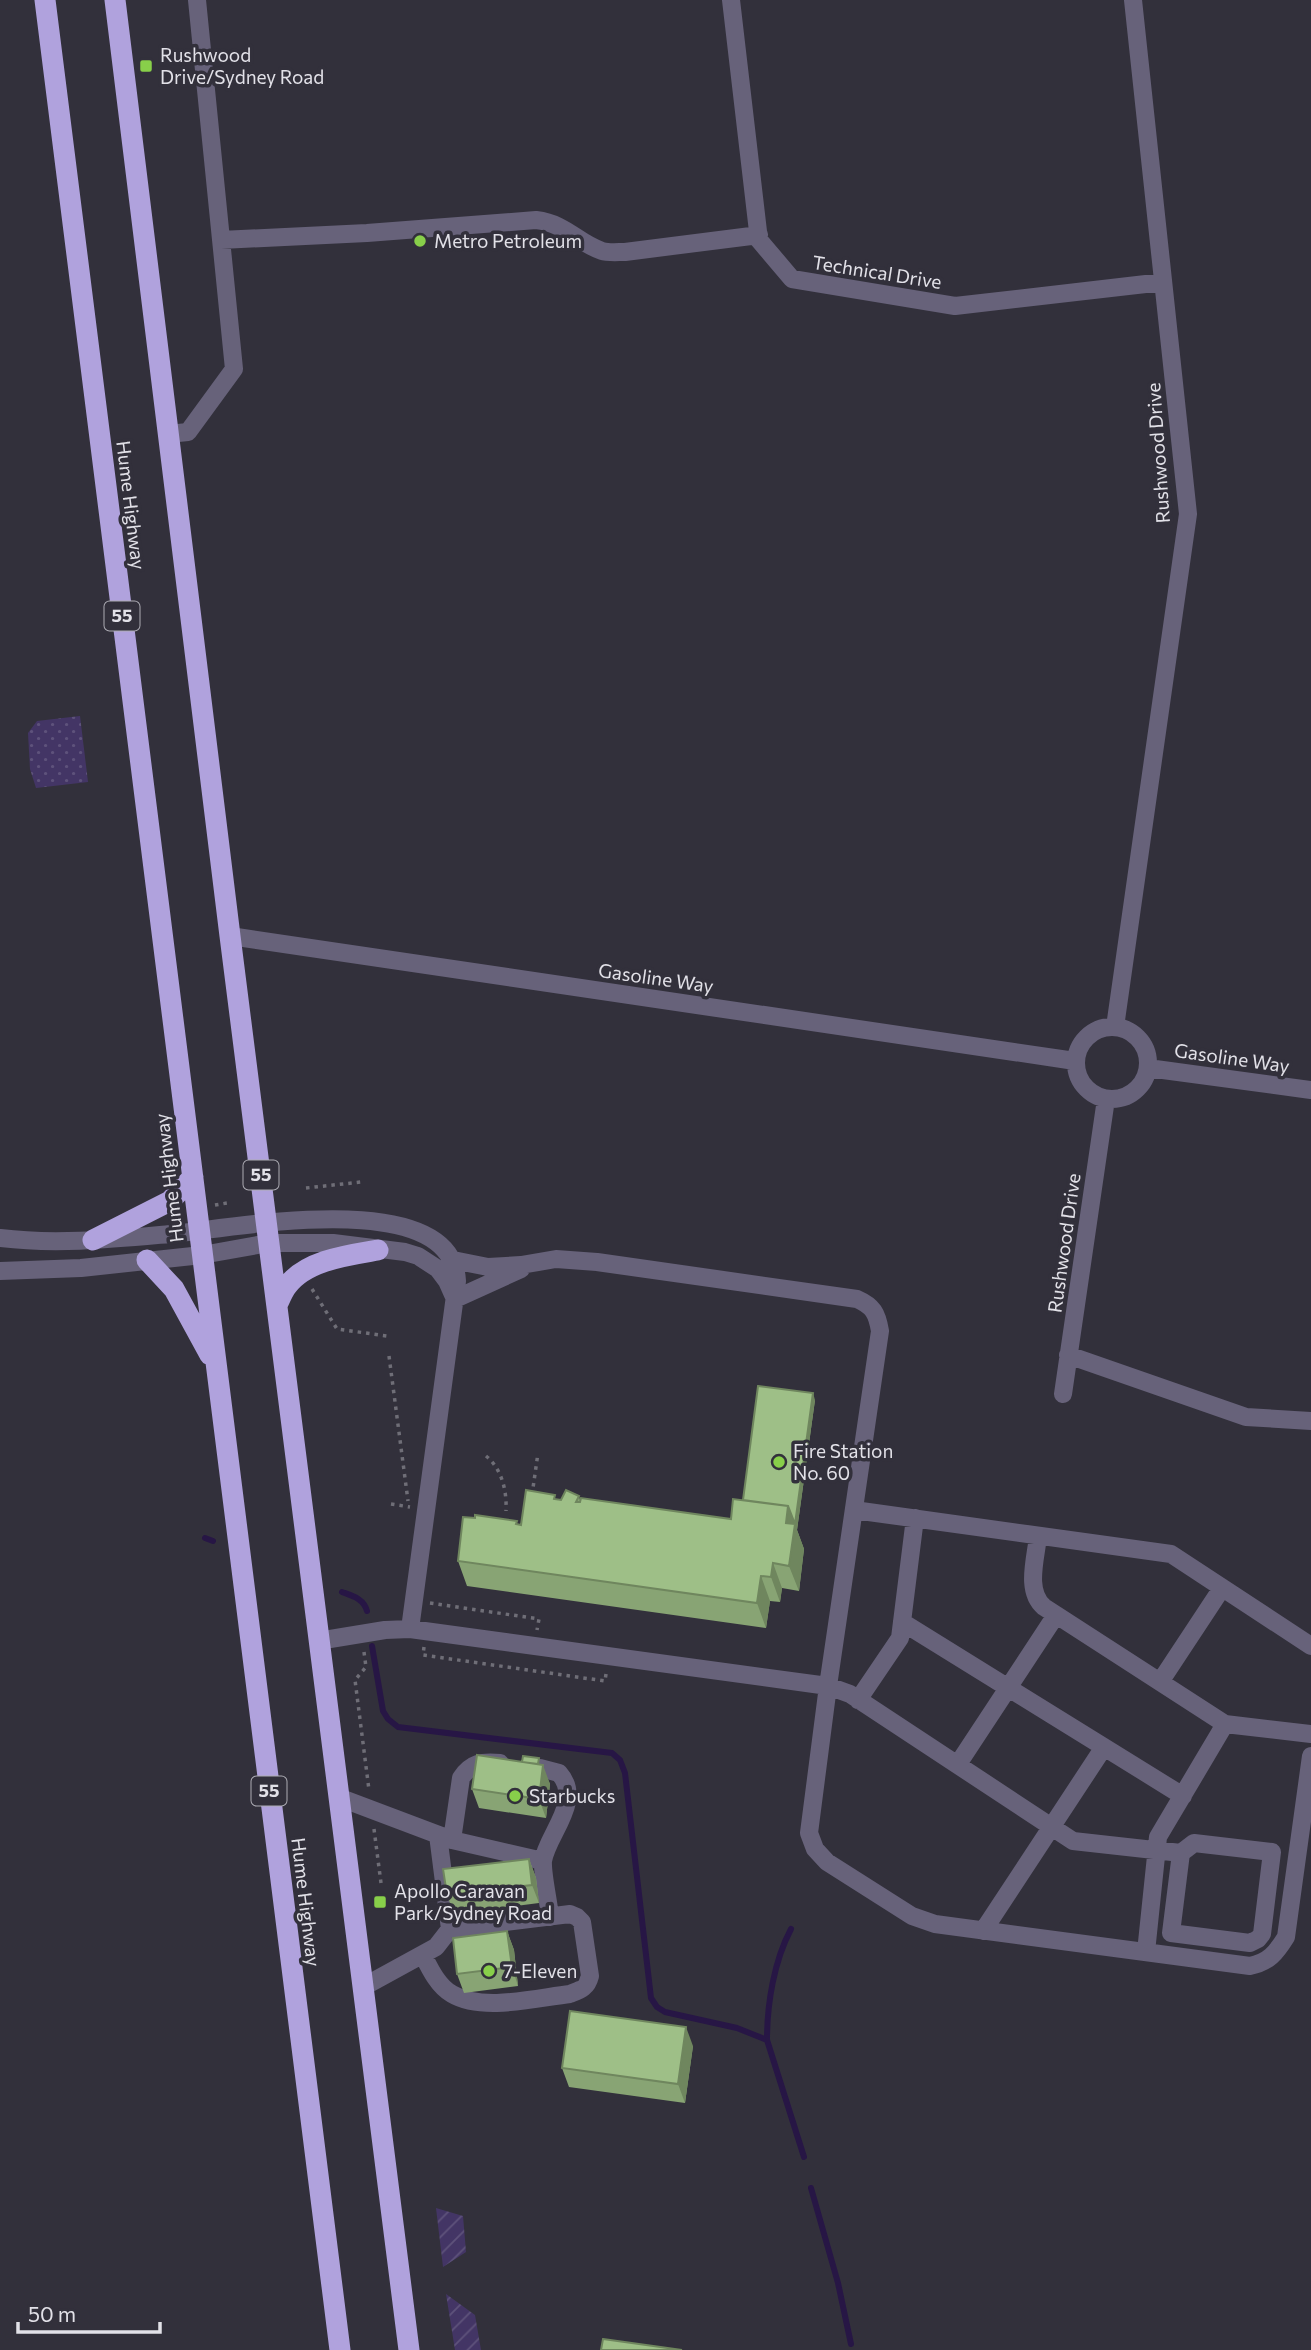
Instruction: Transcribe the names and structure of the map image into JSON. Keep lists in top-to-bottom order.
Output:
{
  "streets": {
    "highway": ["Hume Highway", "55"],
    "street": ["Technical Drive", "Rushwood Drive", "Gasoline Way"]
  },
  "crossings": [
    ["Technical Drive", "Rushwood Drive"],
    ["Rushwood Drive", "Gasoline Way"],
    ["55", "Gasoline Way"]
  ],
  "places": {
    "transit": ["Rushwood Drive/Sydney Road", "Apollo Caravan Park/Sydney Road"],
    "other": [
      "Metro Petroleum",
      "Fire Station No. 60",
      "Starbucks",
      "7-Eleven"
    ]
  },
  "scale_bar": "50 m"
}
